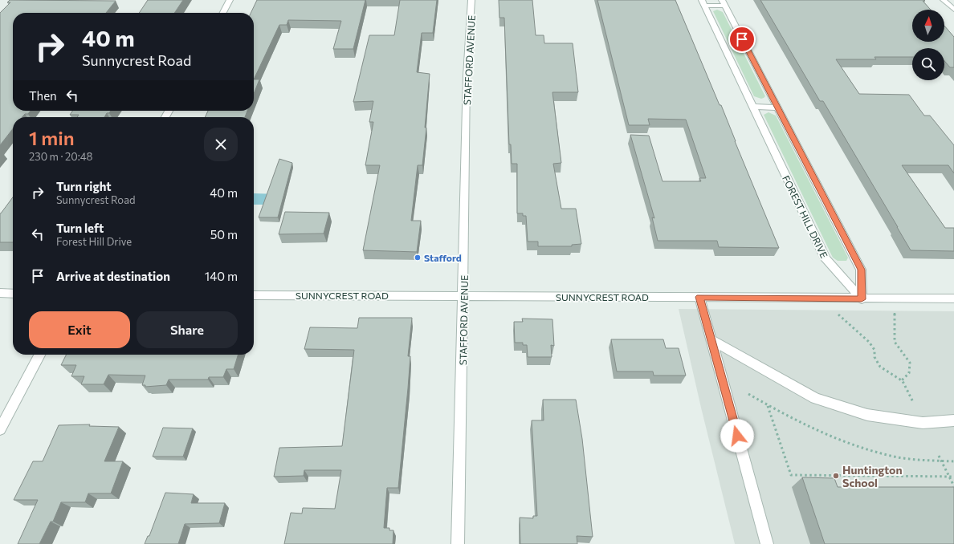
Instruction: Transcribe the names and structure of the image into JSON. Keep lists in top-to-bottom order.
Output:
{
  "streets": {
    "street": ["STAFFORD AVENUE", "FOREST HILL DRIVE", "SUNNYCREST ROAD"]
  },
  "crossings": [
    ["STAFFORD AVENUE", "SUNNYCREST ROAD"],
    ["FOREST HILL DRIVE", "SUNNYCREST ROAD"]
  ],
  "places": ["Stafford", "Huntington School"],
  "north": "top",
  "page": {
    "turn": ["40 m", "Sunnycrest Road"],
    "then": "Then",
    "heading": ["1 min", "230 m · 20:48"],
    "list": [
      {
        "name": "Turn right",
        "note": "Sunnycrest Road",
        "value": "40 m"
      },
      {
        "name": "Turn left",
        "note": "Forest Hill Drive",
        "value": "50 m"
      },
      {
        "name": "Arrive at destination",
        "value": "140 m"
      }
    ],
    "buttons": ["Exit", "Share"]
  }
}
